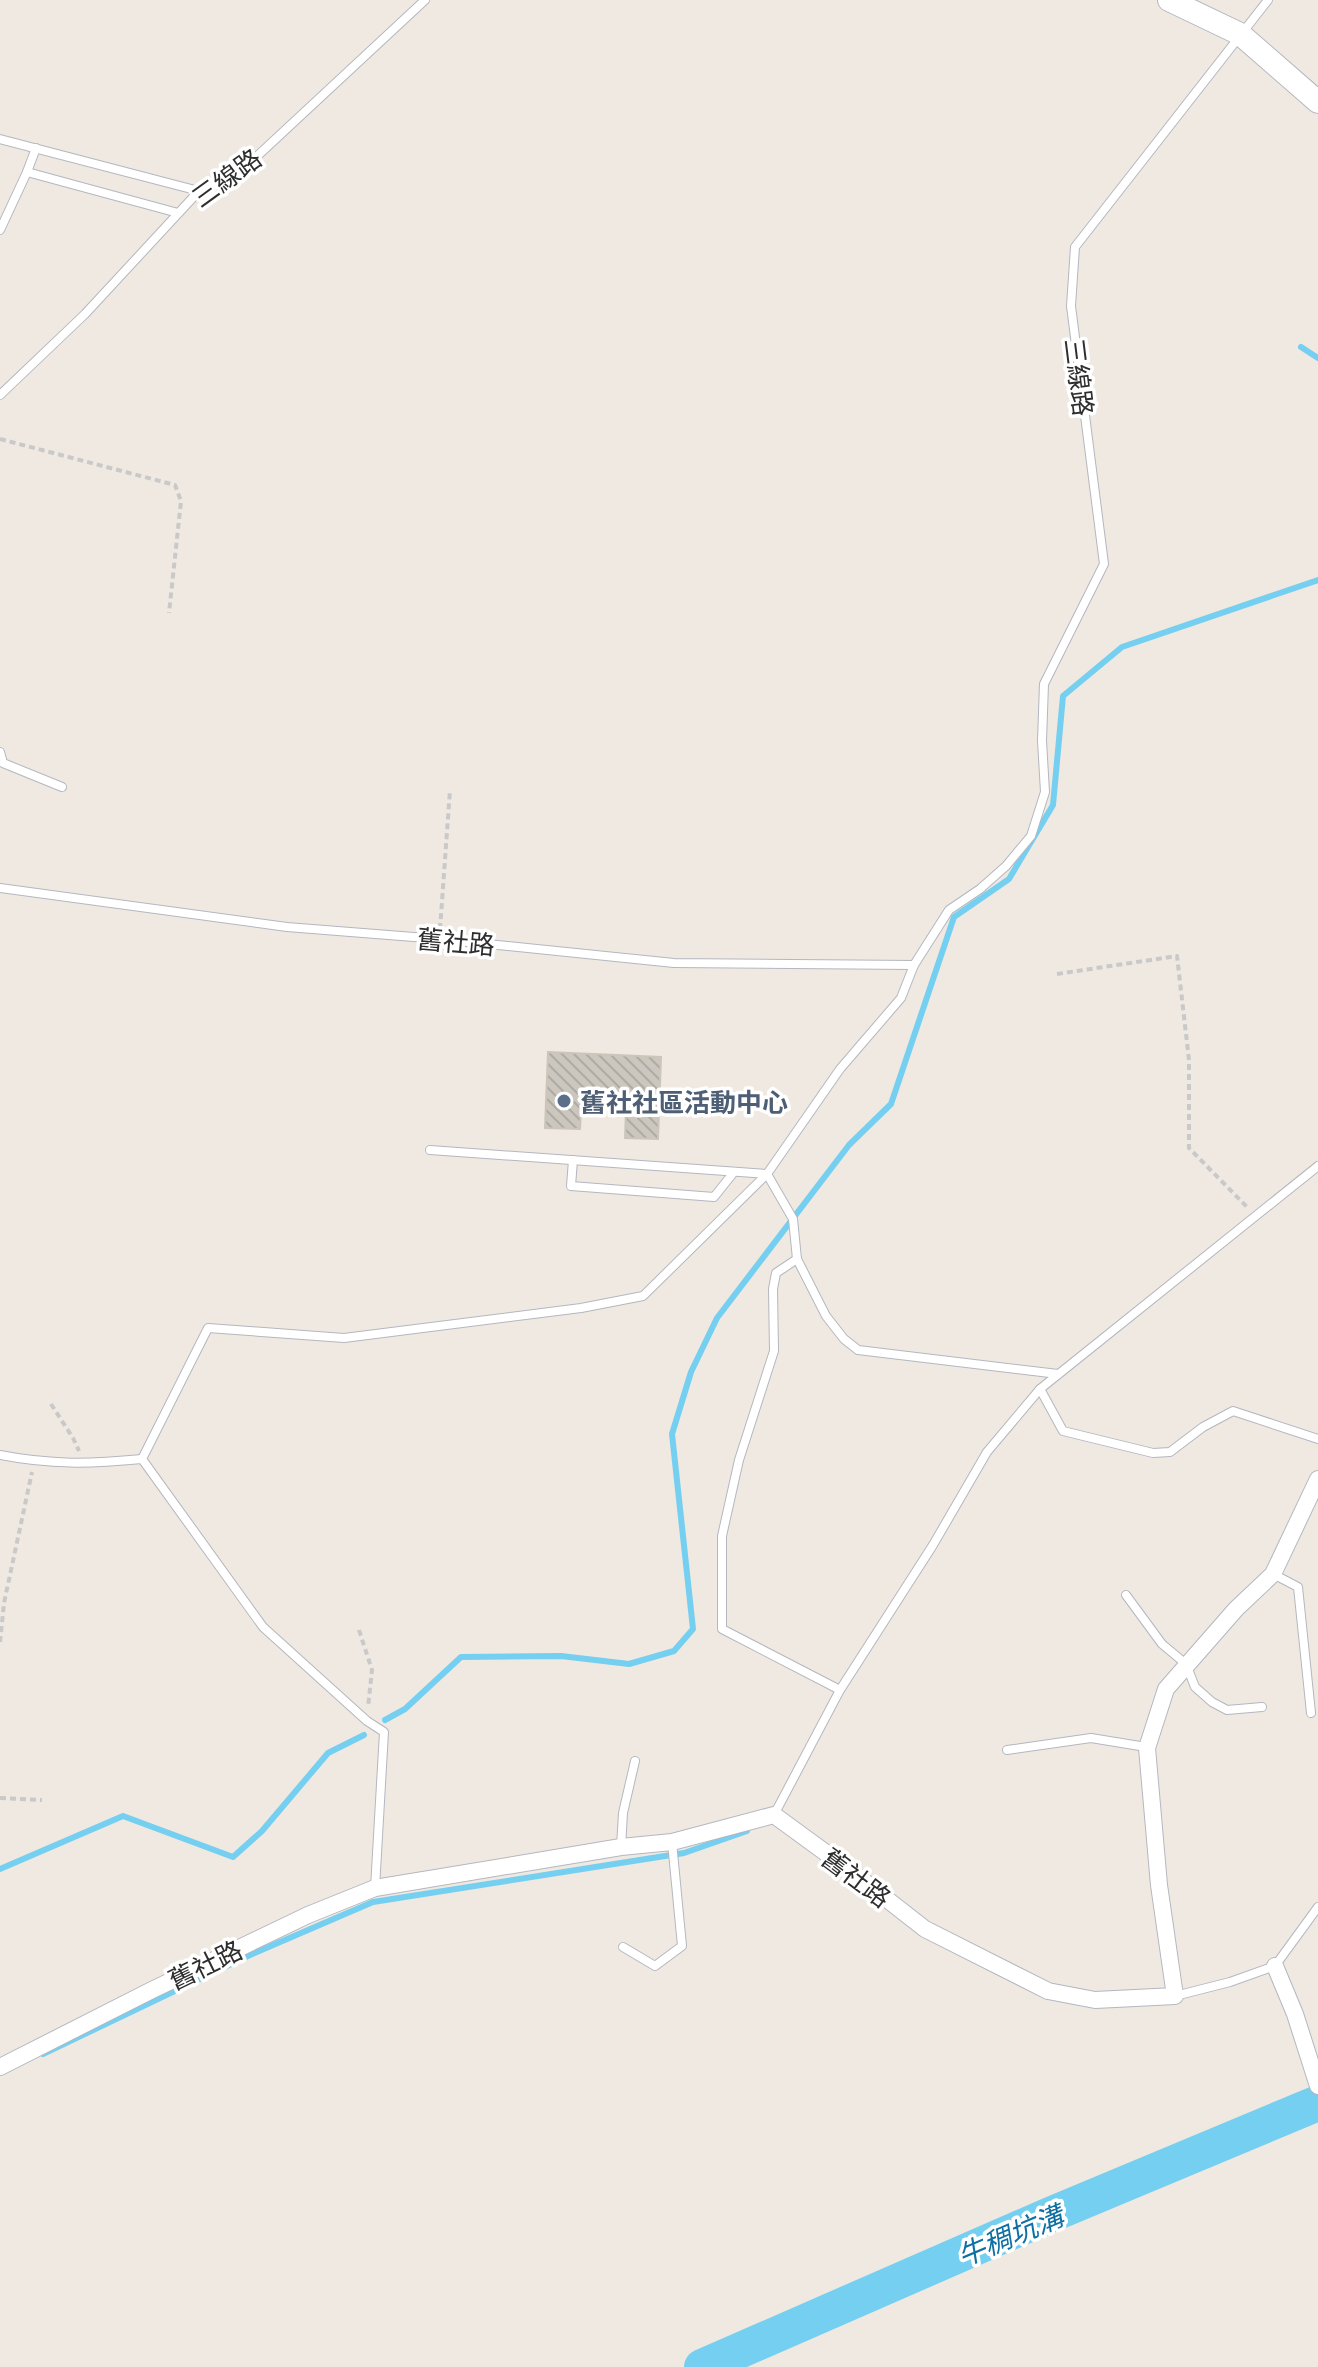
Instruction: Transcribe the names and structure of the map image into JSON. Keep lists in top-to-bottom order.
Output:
{
  "streets": {
    "street": ["舊社路"],
    "lane": ["三線路"]
  },
  "crossings": [
    ["三線路", "舊社路"]
  ],
  "water": ["牛稠坑溝"],
  "places": ["舊社社區活動中心"]
}
